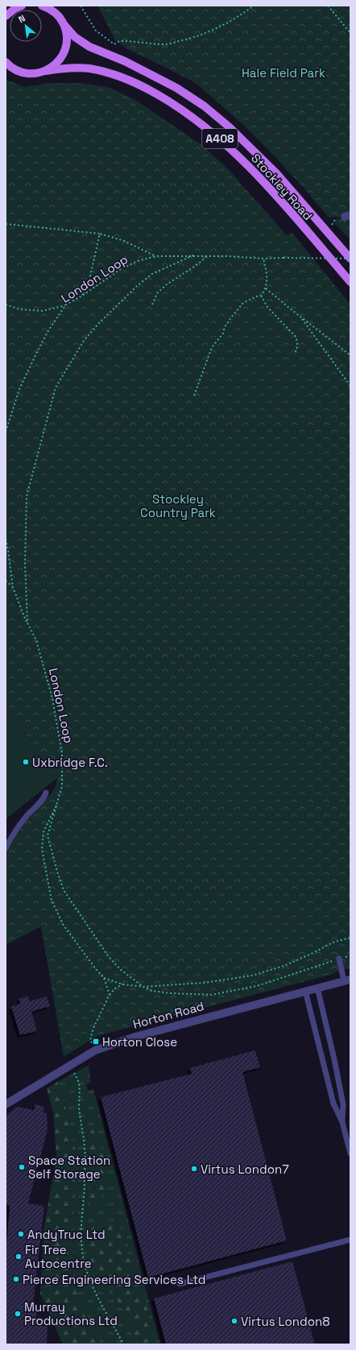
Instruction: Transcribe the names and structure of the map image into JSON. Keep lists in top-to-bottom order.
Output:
{
  "streets": {
    "main road": ["A408", "Stockley Road"],
    "street": ["Horton Road"],
    "path": ["London Loop"]
  },
  "crossings": [
    ["Stockley Road", "London Loop"]
  ],
  "parks": ["Hale Field Park", "Stockley Country Park"],
  "places": {
    "other": [
      "Uxbridge F.C.",
      "Space Station Self Storage",
      "Virtus London7",
      "AndyTruc Ltd",
      "Fir Tree Autocentre",
      "Pierce Engineering Services Ltd",
      "Murray Productions Ltd",
      "Virtus London8"
    ],
    "transit": ["Horton Close"]
  },
  "north": "top left"
}
